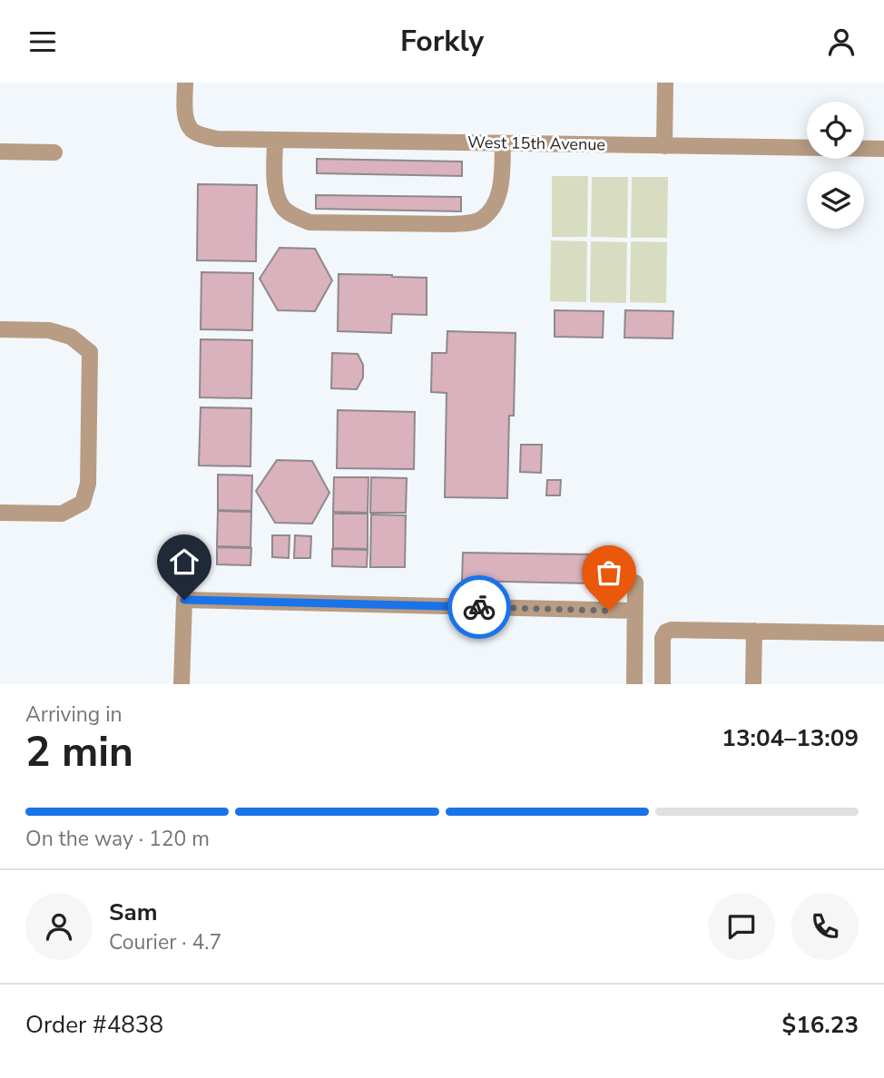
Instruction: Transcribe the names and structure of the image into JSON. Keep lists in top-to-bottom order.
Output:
{
  "streets": {
    "street": ["West 15th Avenue"]
  },
  "page": {
    "header": "Forkly",
    "heading": ["2 min", "Arriving in", "13:04–13:09"],
    "panel": [
      "Sam",
      "Courier · 4.7",
      "Order #4838",
      "$16.23"
    ],
    "bar": "On the way · 120 m"
  }
}
